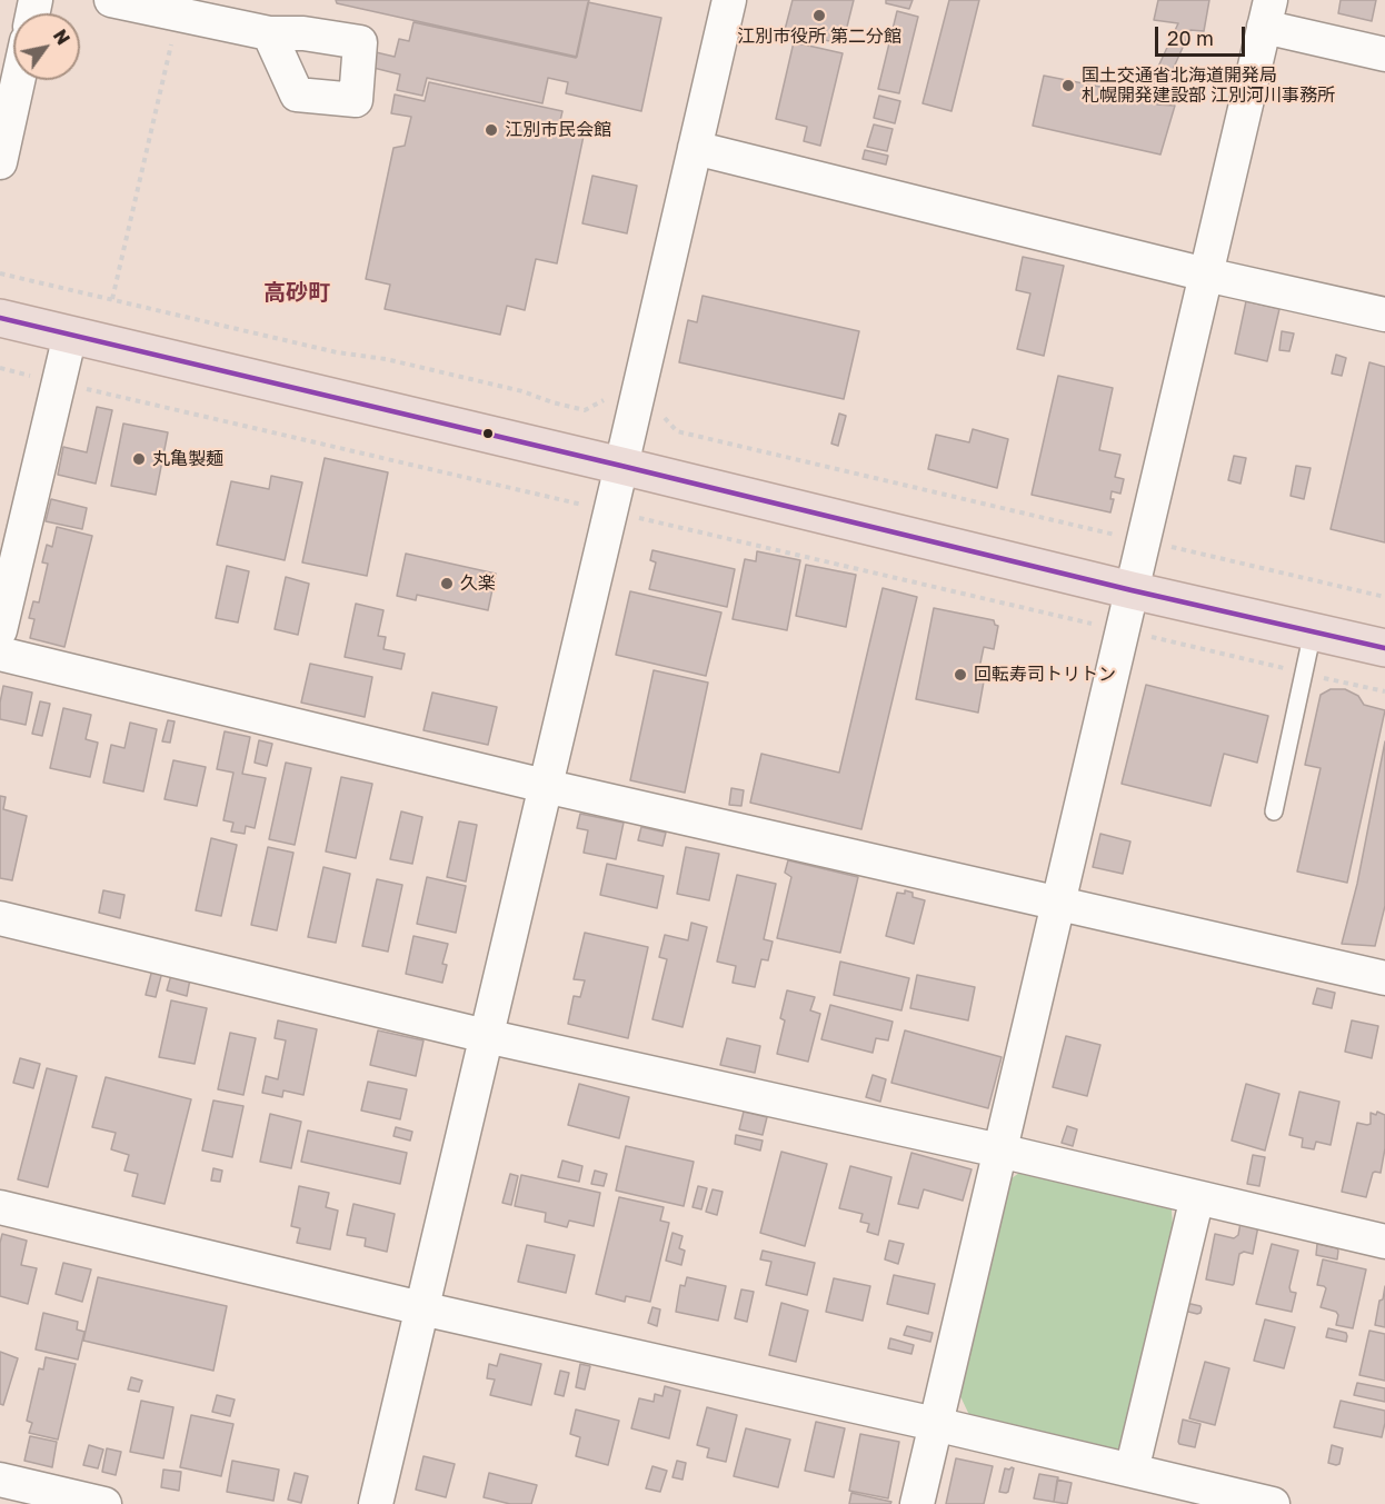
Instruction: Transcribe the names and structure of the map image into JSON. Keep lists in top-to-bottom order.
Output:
{
  "districts": ["高砂町"],
  "places": [
    "江別市役所 第二分館",
    "国土交通省北海道開発局 札幌開発建設部 江別河川事務所",
    "江別市民会館",
    "丸亀製麺",
    "久楽",
    "回転寿司トリトン"
  ],
  "scale_bar": "20 m",
  "north": "top right"
}
